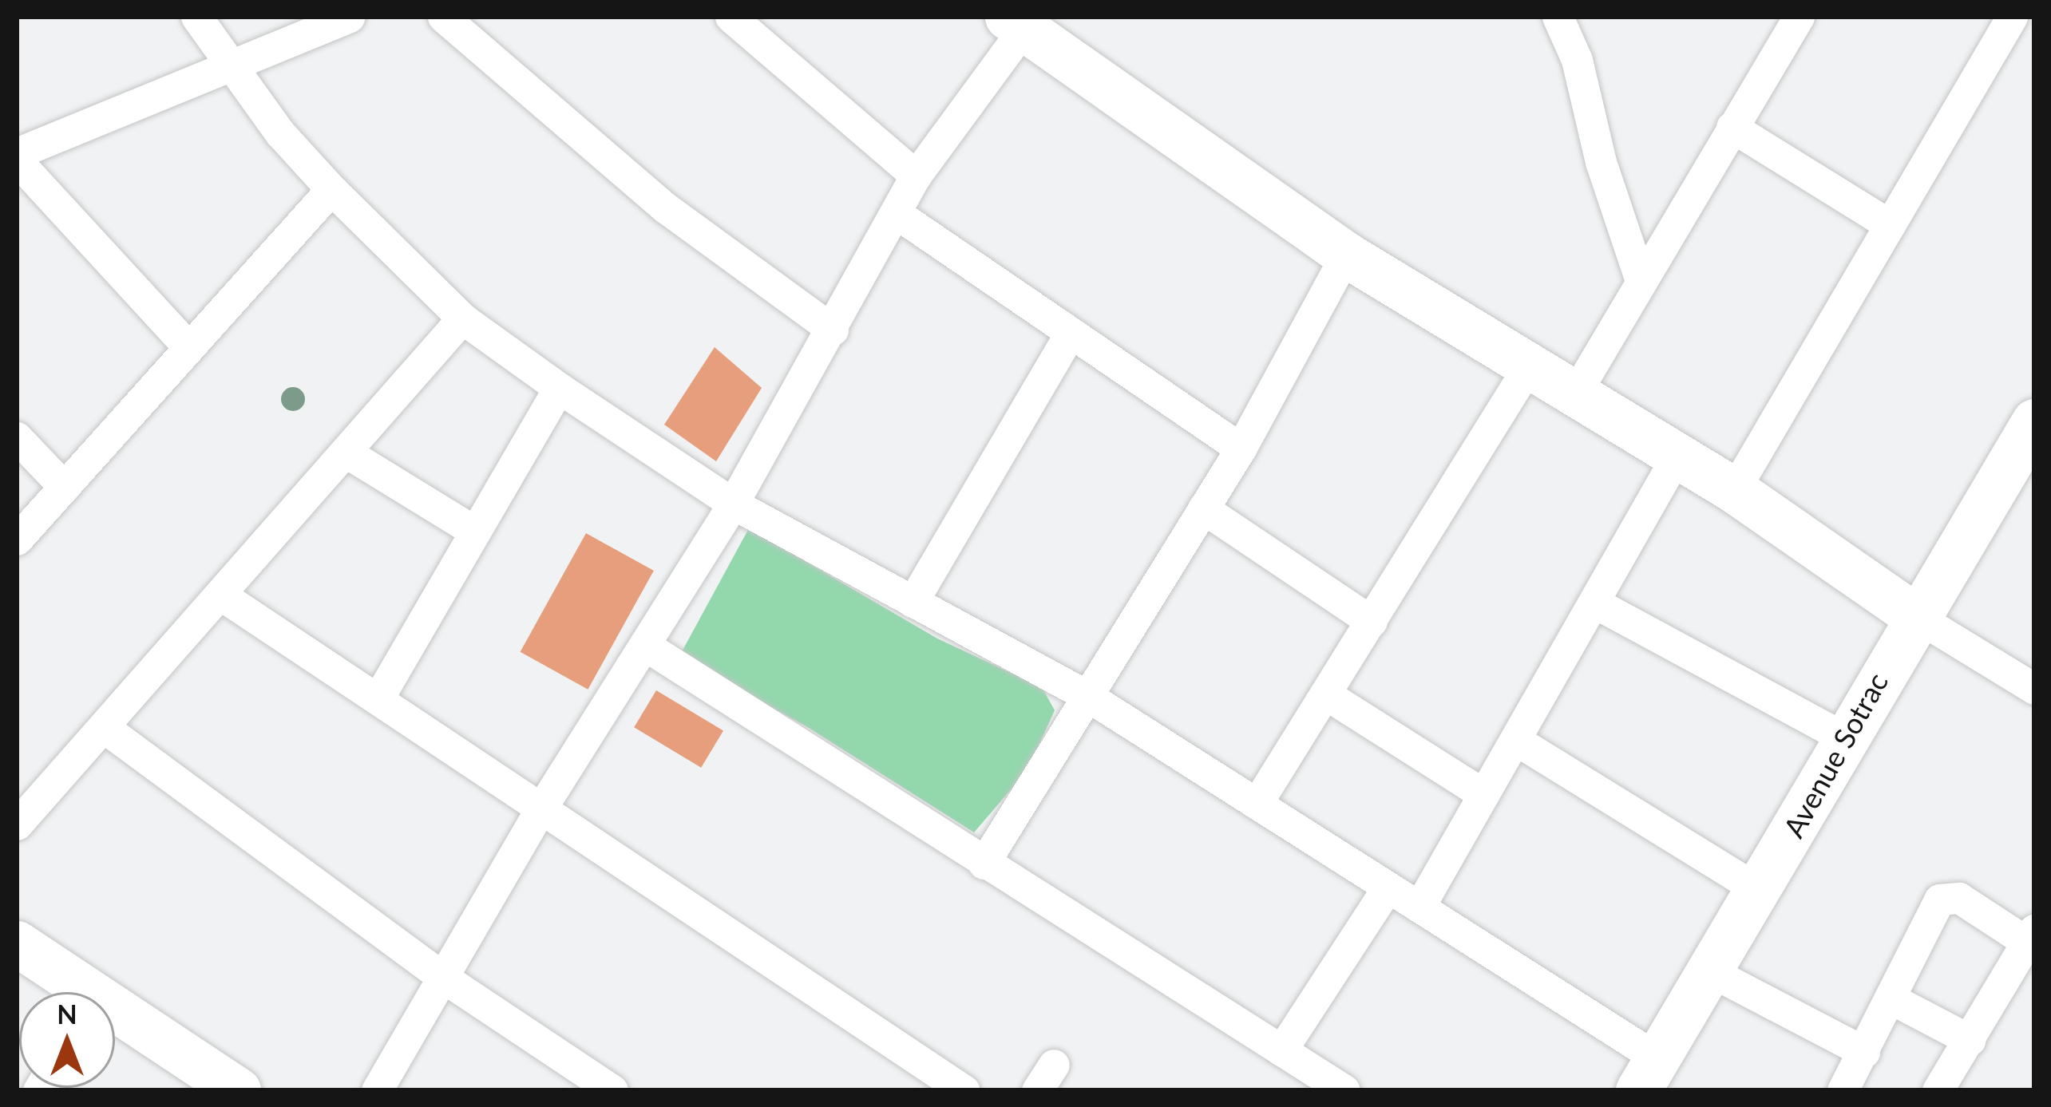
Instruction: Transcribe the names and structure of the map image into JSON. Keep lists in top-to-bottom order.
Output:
{
  "streets": {
    "street": ["Avenue Sotrac"]
  },
  "north": "top"
}
